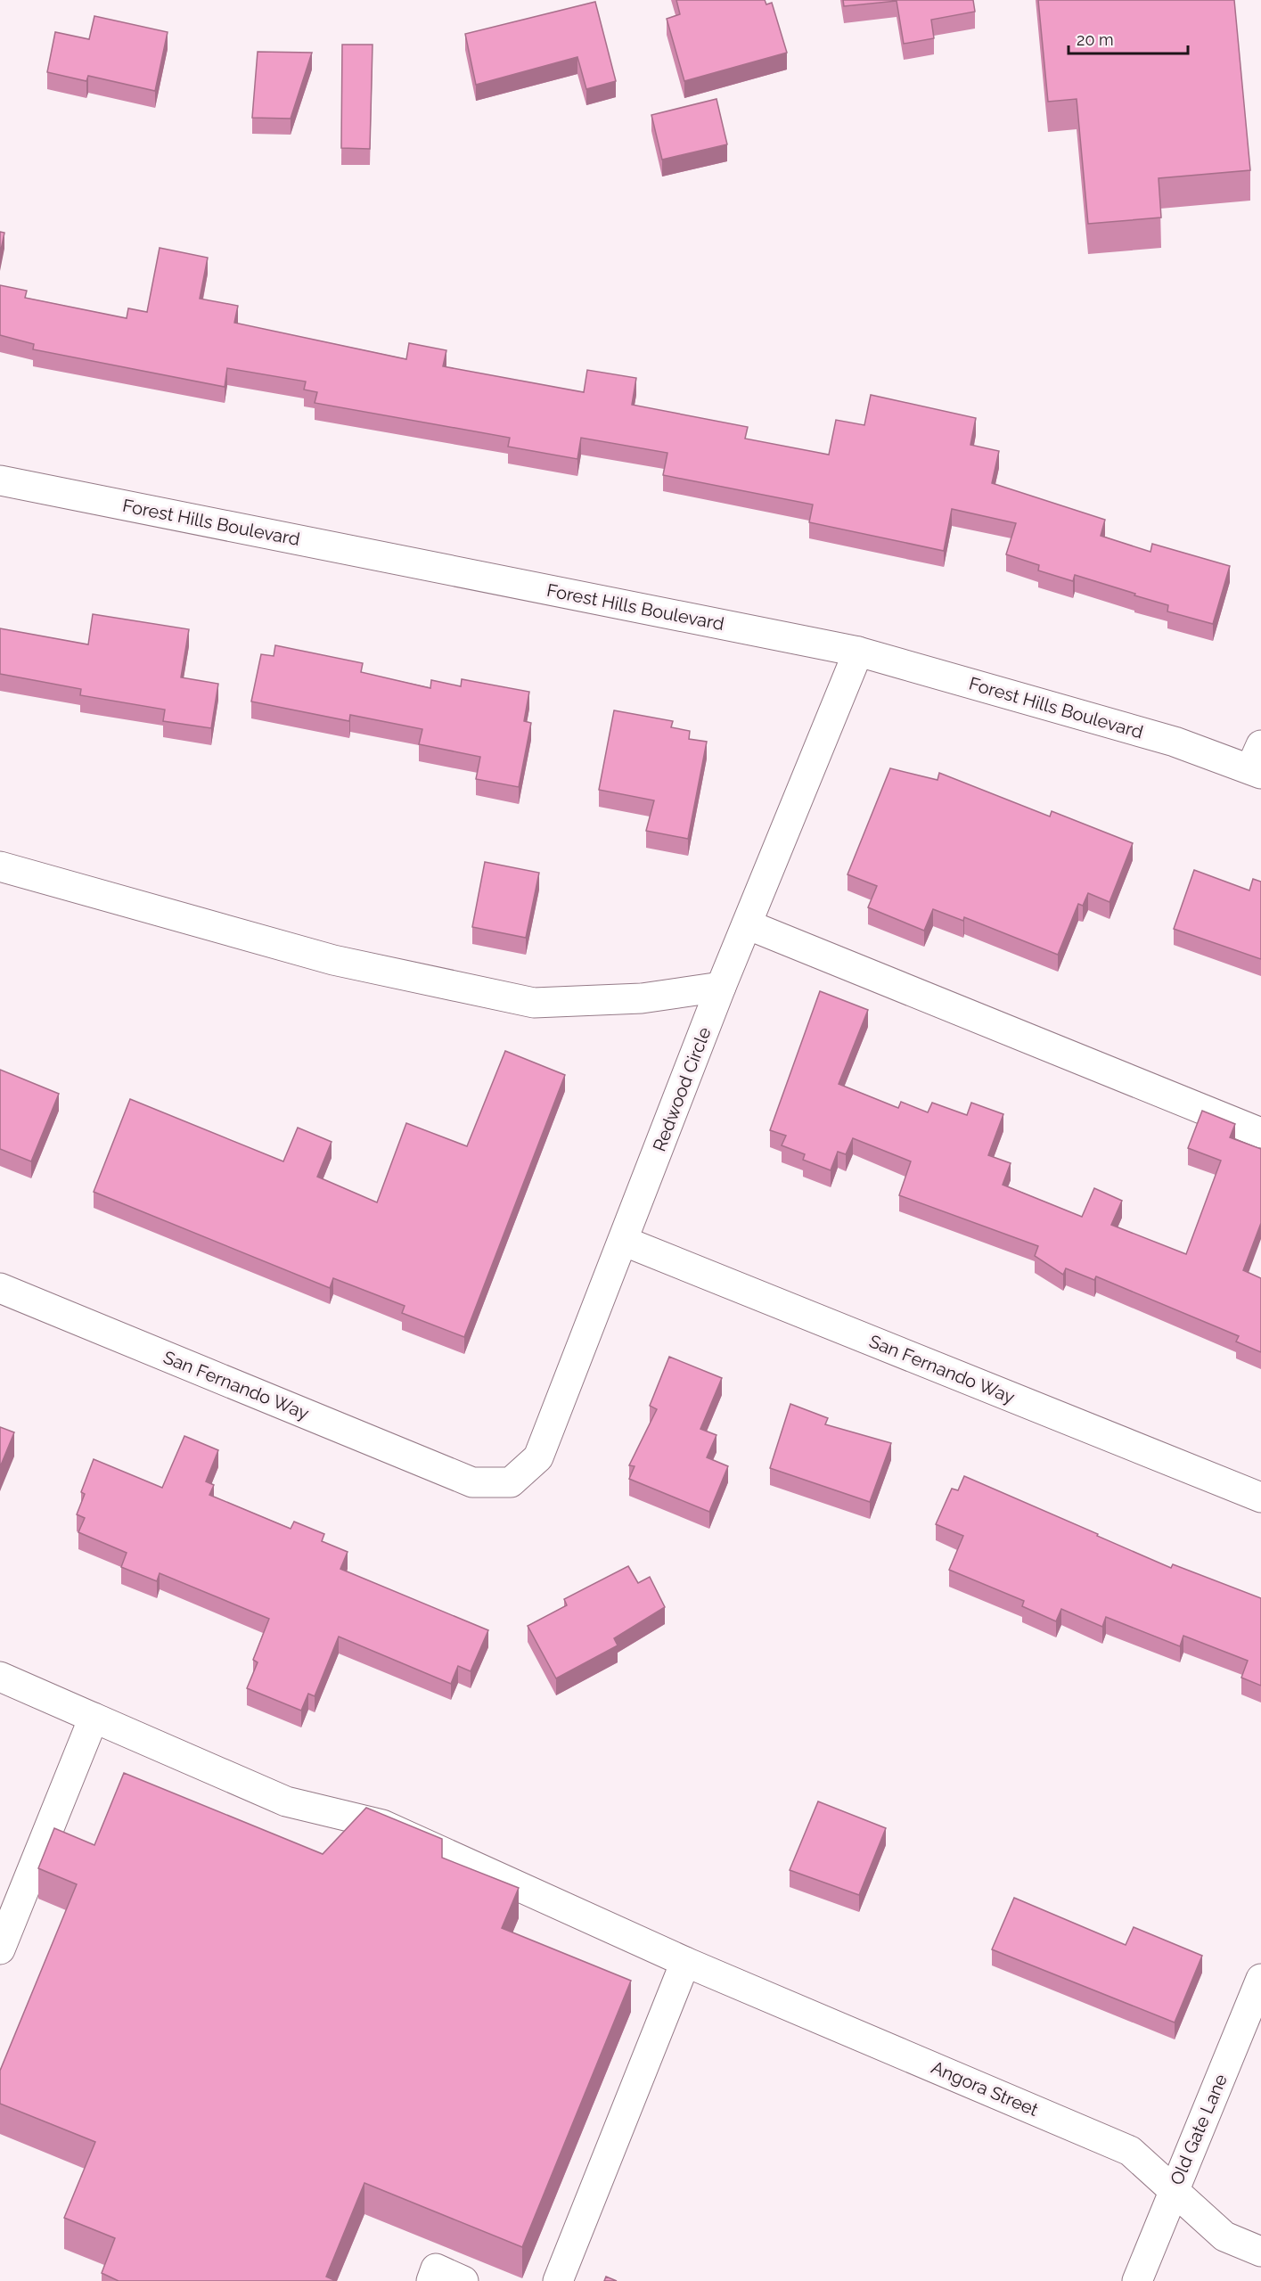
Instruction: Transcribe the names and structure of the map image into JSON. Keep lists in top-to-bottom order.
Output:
{
  "streets": {
    "street": [
      "Forest Hills Boulevard",
      "Redwood Circle",
      "San Fernando Way",
      "Angora Street",
      "Old Gate Lane"
    ]
  },
  "crossings": [
    ["Forest Hills Boulevard", "Redwood Circle"],
    ["Redwood Circle", "San Fernando Way"],
    ["Angora Street", "Old Gate Lane"]
  ],
  "scale_bar": "20 m"
}
